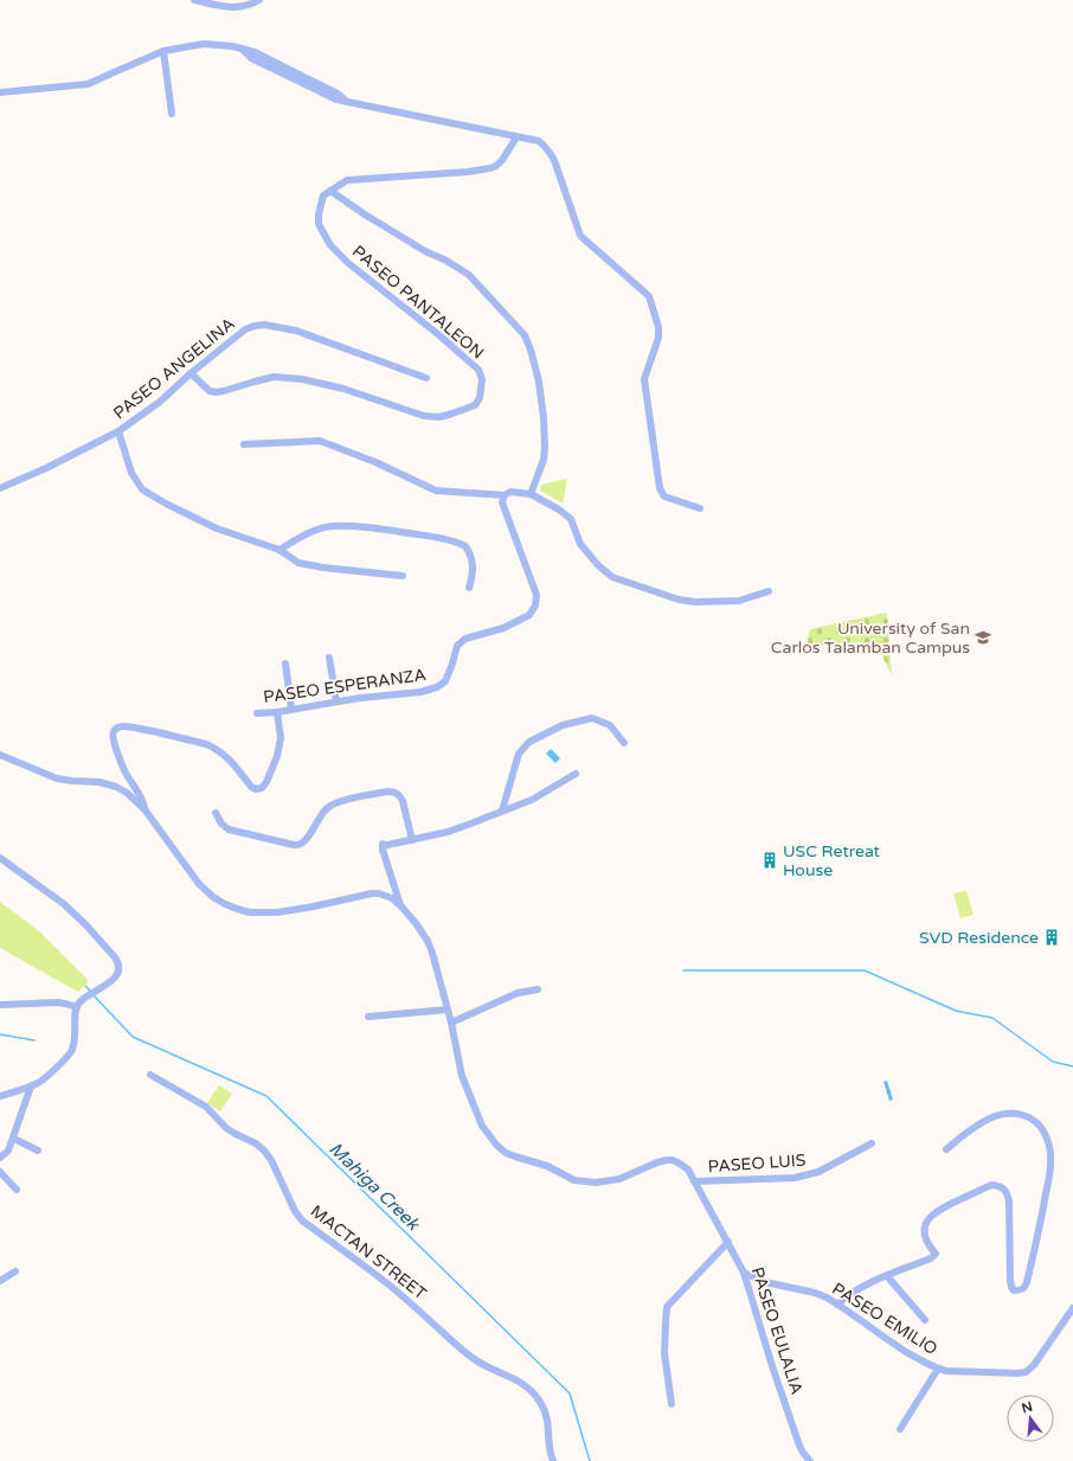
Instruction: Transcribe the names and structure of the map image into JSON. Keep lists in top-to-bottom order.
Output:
{
  "streets": {
    "street": [
      "PASEO PANTALEON",
      "PASEO ANGELINA",
      "PASEO ESPERANZA",
      "PASEO LUIS",
      "MACTAN STREET",
      "PASEO EMILIO",
      "PASEO EULALIA"
    ]
  },
  "crossings": [
    ["PASEO PANTALEON", "PASEO ANGELINA"],
    ["PASEO LUIS", "PASEO EULALIA"],
    ["PASEO EMILIO", "PASEO EULALIA"]
  ],
  "water": ["Mahiga Creek"],
  "places": {
    "school or university": ["University of San Carlos Talamban Campus"],
    "building": ["USC Retreat House", "SVD Residence"]
  },
  "north": "top"
}
